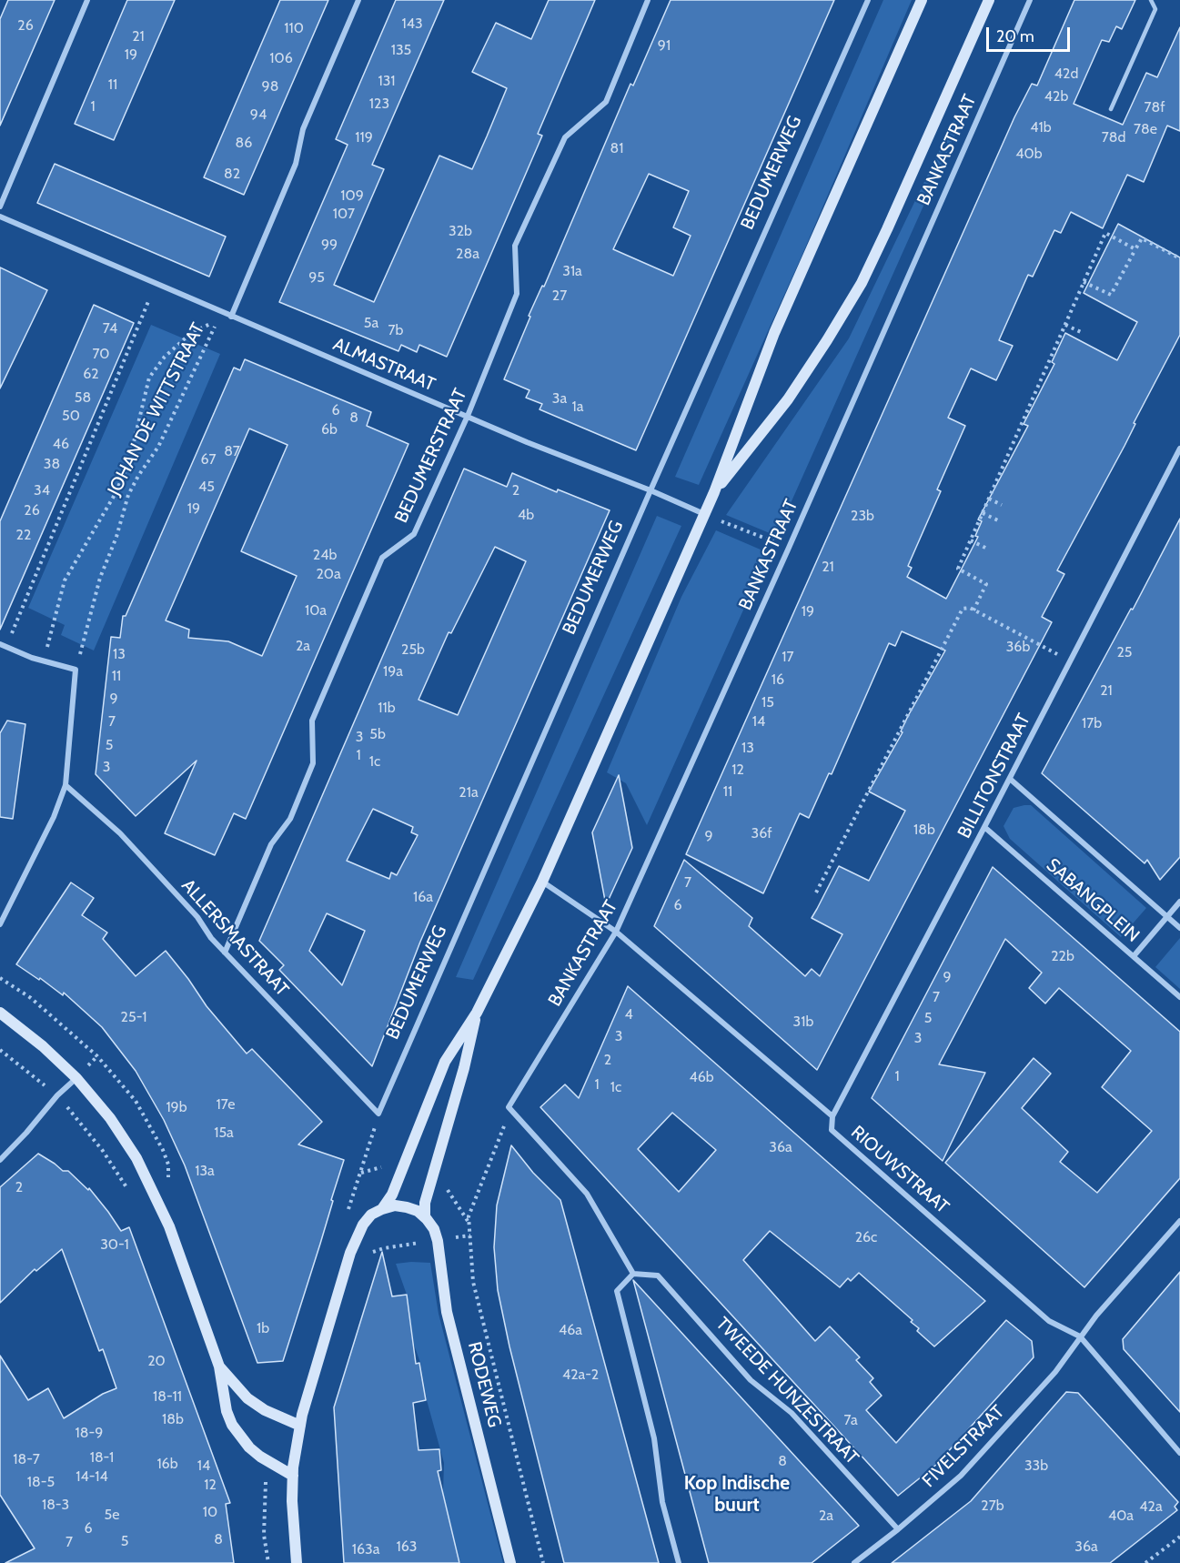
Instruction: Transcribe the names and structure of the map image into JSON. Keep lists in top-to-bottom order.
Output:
{
  "streets": {
    "main road": ["RODEWEG"],
    "street": [
      "BANKASTRAAT",
      "BEDUMERWEG",
      "ALMASTRAAT",
      "JOHAN DE WITTSTRAAT",
      "BEDUMERSTRAAT",
      "BILLITONSTRAAT",
      "SABANGPLEIN",
      "ALLERSMASTRAAT",
      "RIOUWSTRAAT",
      "TWEEDE HUNZESTRAAT",
      "FIVELSTRAAT"
    ]
  },
  "crossings": [
    ["BANKASTRAAT", "RIOUWSTRAAT"],
    ["BANKASTRAAT", "RODEWEG"],
    ["BEDUMERWEG", "ALMASTRAAT"],
    ["BEDUMERWEG", "ALLERSMASTRAAT"],
    ["ALMASTRAAT", "JOHAN DE WITTSTRAAT"],
    ["ALMASTRAAT", "BEDUMERSTRAAT"],
    ["BEDUMERSTRAAT", "ALLERSMASTRAAT"],
    ["BILLITONSTRAAT", "SABANGPLEIN"],
    ["BILLITONSTRAAT", "RIOUWSTRAAT"],
    ["RIOUWSTRAAT", "FIVELSTRAAT"],
    ["TWEEDE HUNZESTRAAT", "FIVELSTRAAT"]
  ],
  "districts": ["Kop Indische buurt"],
  "house_numbers": [
    "143",
    "26",
    "110",
    "21",
    "91",
    "135",
    "19",
    "106",
    "42d",
    "131",
    "11",
    "98",
    "42b",
    "123",
    "1",
    "78f",
    "94",
    "41b",
    "78e",
    "119",
    "78d",
    "86",
    "81",
    "40b",
    "82",
    "109",
    "107",
    "32b",
    "99",
    "28a",
    "31a",
    "95",
    "27",
    "5a",
    "74",
    "7b",
    "70",
    "62",
    "58",
    "3a",
    "1a",
    "6",
    "50",
    "8",
    "6b",
    "46",
    "87",
    "67",
    "38",
    "45",
    "34",
    "2",
    "19",
    "26",
    "4b",
    "23b",
    "22",
    "24b",
    "21",
    "20a",
    "10a",
    "19",
    "2a",
    "36b",
    "25b",
    "25",
    "13",
    "17",
    "19a",
    "11",
    "16",
    "21",
    "9",
    "15",
    "11b",
    "7",
    "14",
    "17b",
    "5b",
    "3",
    "5",
    "13",
    "1",
    "1c",
    "3",
    "12",
    "11",
    "21a",
    "18b",
    "36f",
    "9",
    "7",
    "16a",
    "6",
    "22b",
    "9",
    "7",
    "4",
    "25-1",
    "5",
    "31b",
    "3",
    "3",
    "2",
    "1",
    "46b",
    "1",
    "1c",
    "17e",
    "19b",
    "15a",
    "36a",
    "13a",
    "2",
    "26c",
    "30-1",
    "1b",
    "46a",
    "20",
    "42a-2",
    "18-11",
    "18b",
    "7a",
    "18-9",
    "18-1",
    "18-7",
    "8",
    "16b",
    "14",
    "33b",
    "14-14",
    "18-5",
    "12",
    "18-3",
    "27b",
    "42a",
    "10",
    "5e",
    "2a",
    "40a",
    "6",
    "8",
    "5",
    "7",
    "163",
    "36a",
    "163a"
  ],
  "scale_bar": "20 m"
}
